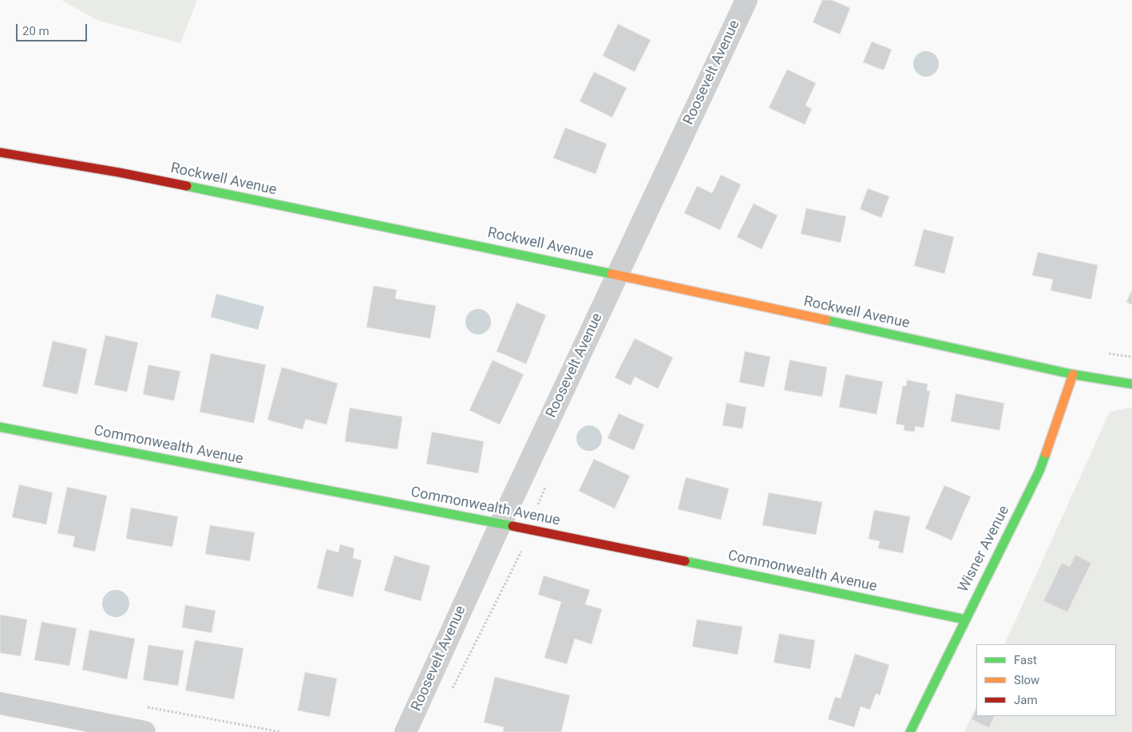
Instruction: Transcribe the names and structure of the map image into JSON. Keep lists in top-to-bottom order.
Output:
{
  "streets": {
    "street": [
      "Roosevelt Avenue",
      "Rockwell Avenue",
      "Commonwealth Avenue",
      "Wisner Avenue"
    ]
  },
  "crossings": [
    ["Roosevelt Avenue", "Rockwell Avenue"],
    ["Roosevelt Avenue", "Commonwealth Avenue"],
    ["Rockwell Avenue", "Wisner Avenue"],
    ["Commonwealth Avenue", "Wisner Avenue"]
  ],
  "legend": ["Fast", "Slow", "Jam"],
  "scale_bar": "20 m"
}
